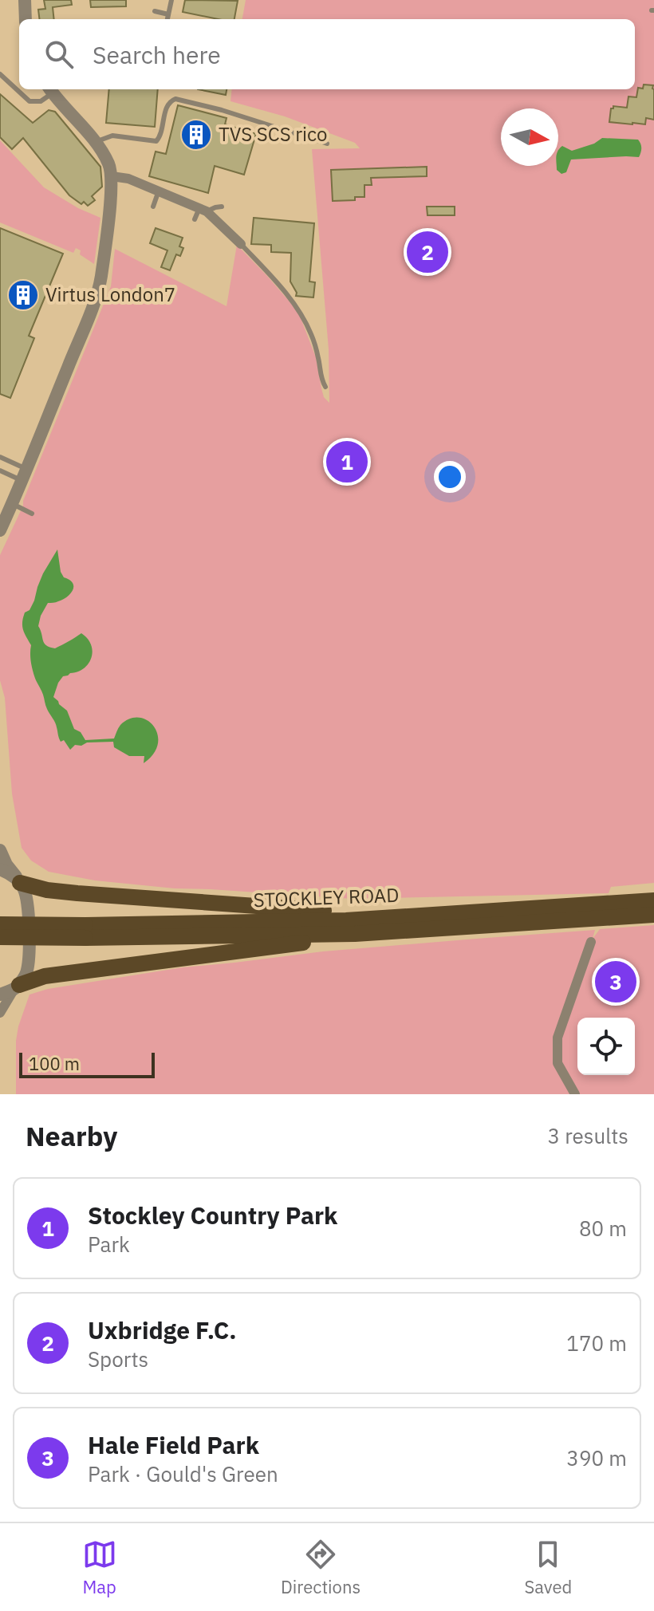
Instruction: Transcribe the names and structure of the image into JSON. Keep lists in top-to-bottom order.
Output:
{
  "streets": {
    "main road": ["STOCKLEY ROAD"]
  },
  "places": {
    "building": ["TVS SCS rico", "Virtus London7"]
  },
  "scale_bar": "100 m",
  "north": "right",
  "page": {
    "search": "Search here",
    "pins": ["2", "1", "3"],
    "scale": "100 m",
    "heading": ["Nearby", "3 results"],
    "list": [
      {
        "mark": "1",
        "name": "Stockley Country Park",
        "note": "Park",
        "value": "80 m"
      },
      {
        "mark": "2",
        "name": "Uxbridge F.C.",
        "note": "Sports",
        "value": "170 m"
      },
      {
        "mark": "3",
        "name": "Hale Field Park",
        "note": "Park · Gould's Green",
        "value": "390 m"
      }
    ],
    "nav": ["Map", "Directions", "Saved"]
  }
}
